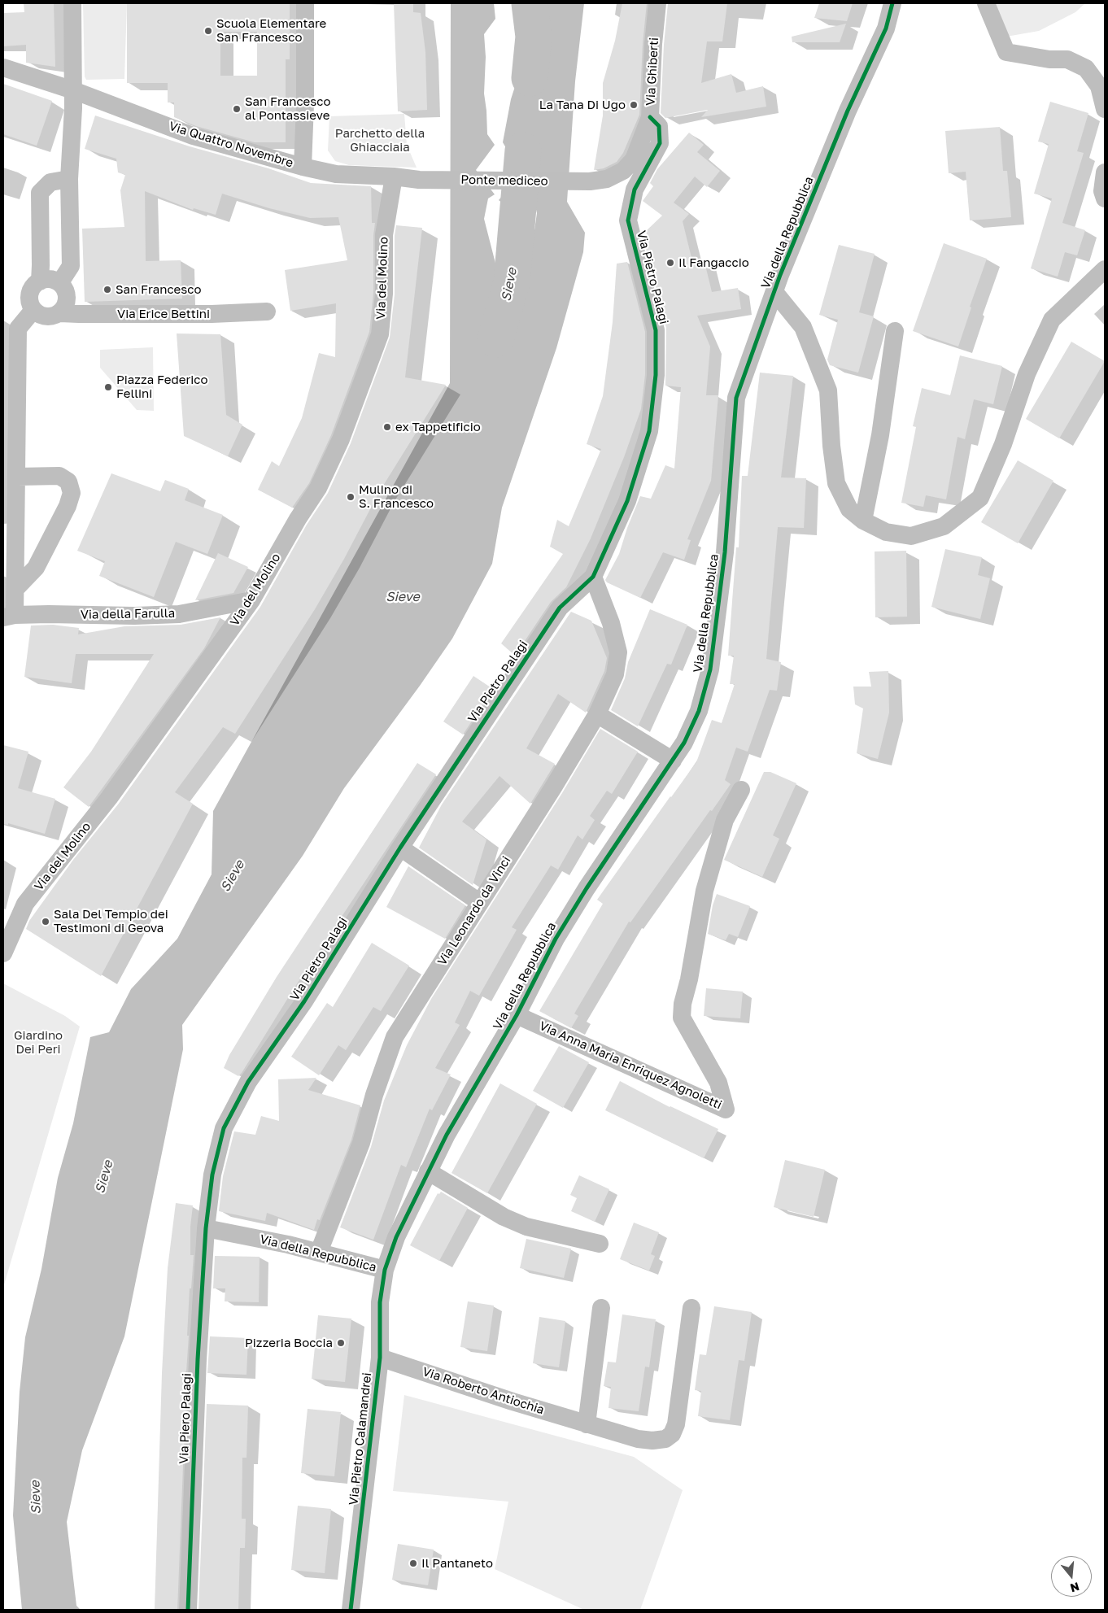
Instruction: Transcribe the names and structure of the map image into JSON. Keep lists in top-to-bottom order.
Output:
{
  "streets": {
    "street": [
      "Via Ghiberti",
      "Via Quattro Novembre",
      "Ponte mediceo",
      "Via della Repubblica",
      "Via Pietro Palagi",
      "Via del Molino",
      "Via Erice Bettini",
      "Via della Farulla",
      "Via Leonardo da Vinci",
      "Via Anna Maria Enriquez Agnoletti",
      "Via Roberto Antiochia",
      "Via Piero Palagi",
      "Via Pietro Calamandrei"
    ]
  },
  "crossings": [
    ["Via Ghiberti", "Ponte mediceo"],
    ["Via Ghiberti", "Via Pietro Palagi"],
    ["Via Quattro Novembre", "Ponte mediceo"],
    ["Via Quattro Novembre", "Via del Molino"],
    ["Via della Repubblica", "Via Pietro Palagi"],
    ["Via della Repubblica", "Via Leonardo da Vinci"],
    ["Via della Repubblica", "Via Anna Maria Enriquez Agnoletti"],
    ["Via della Repubblica", "Via Piero Palagi"],
    ["Via della Repubblica", "Via Pietro Calamandrei"],
    ["Via Pietro Palagi", "Via Leonardo da Vinci"],
    ["Via Pietro Palagi", "Via Piero Palagi"],
    ["Via del Molino", "Via della Farulla"],
    ["Via Roberto Antiochia", "Via Pietro Calamandrei"]
  ],
  "water": ["Sieve"],
  "parks": ["Parchetto della Ghiacciaia", "Giardino Dei Peri"],
  "places": [
    "Scuola Elementare San Francesco",
    "La Tana Di Ugo",
    "San Francesco al Pontassieve",
    "Il Fangaccio",
    "San Francesco",
    "Piazza Federico Fellini",
    "ex Tappetificio",
    "Mulino di S. Francesco",
    "Sala Del Tempio dei Testimoni di Geova",
    "Pizzeria Boccia",
    "Il Pantaneto"
  ],
  "north": "bottom"
}
